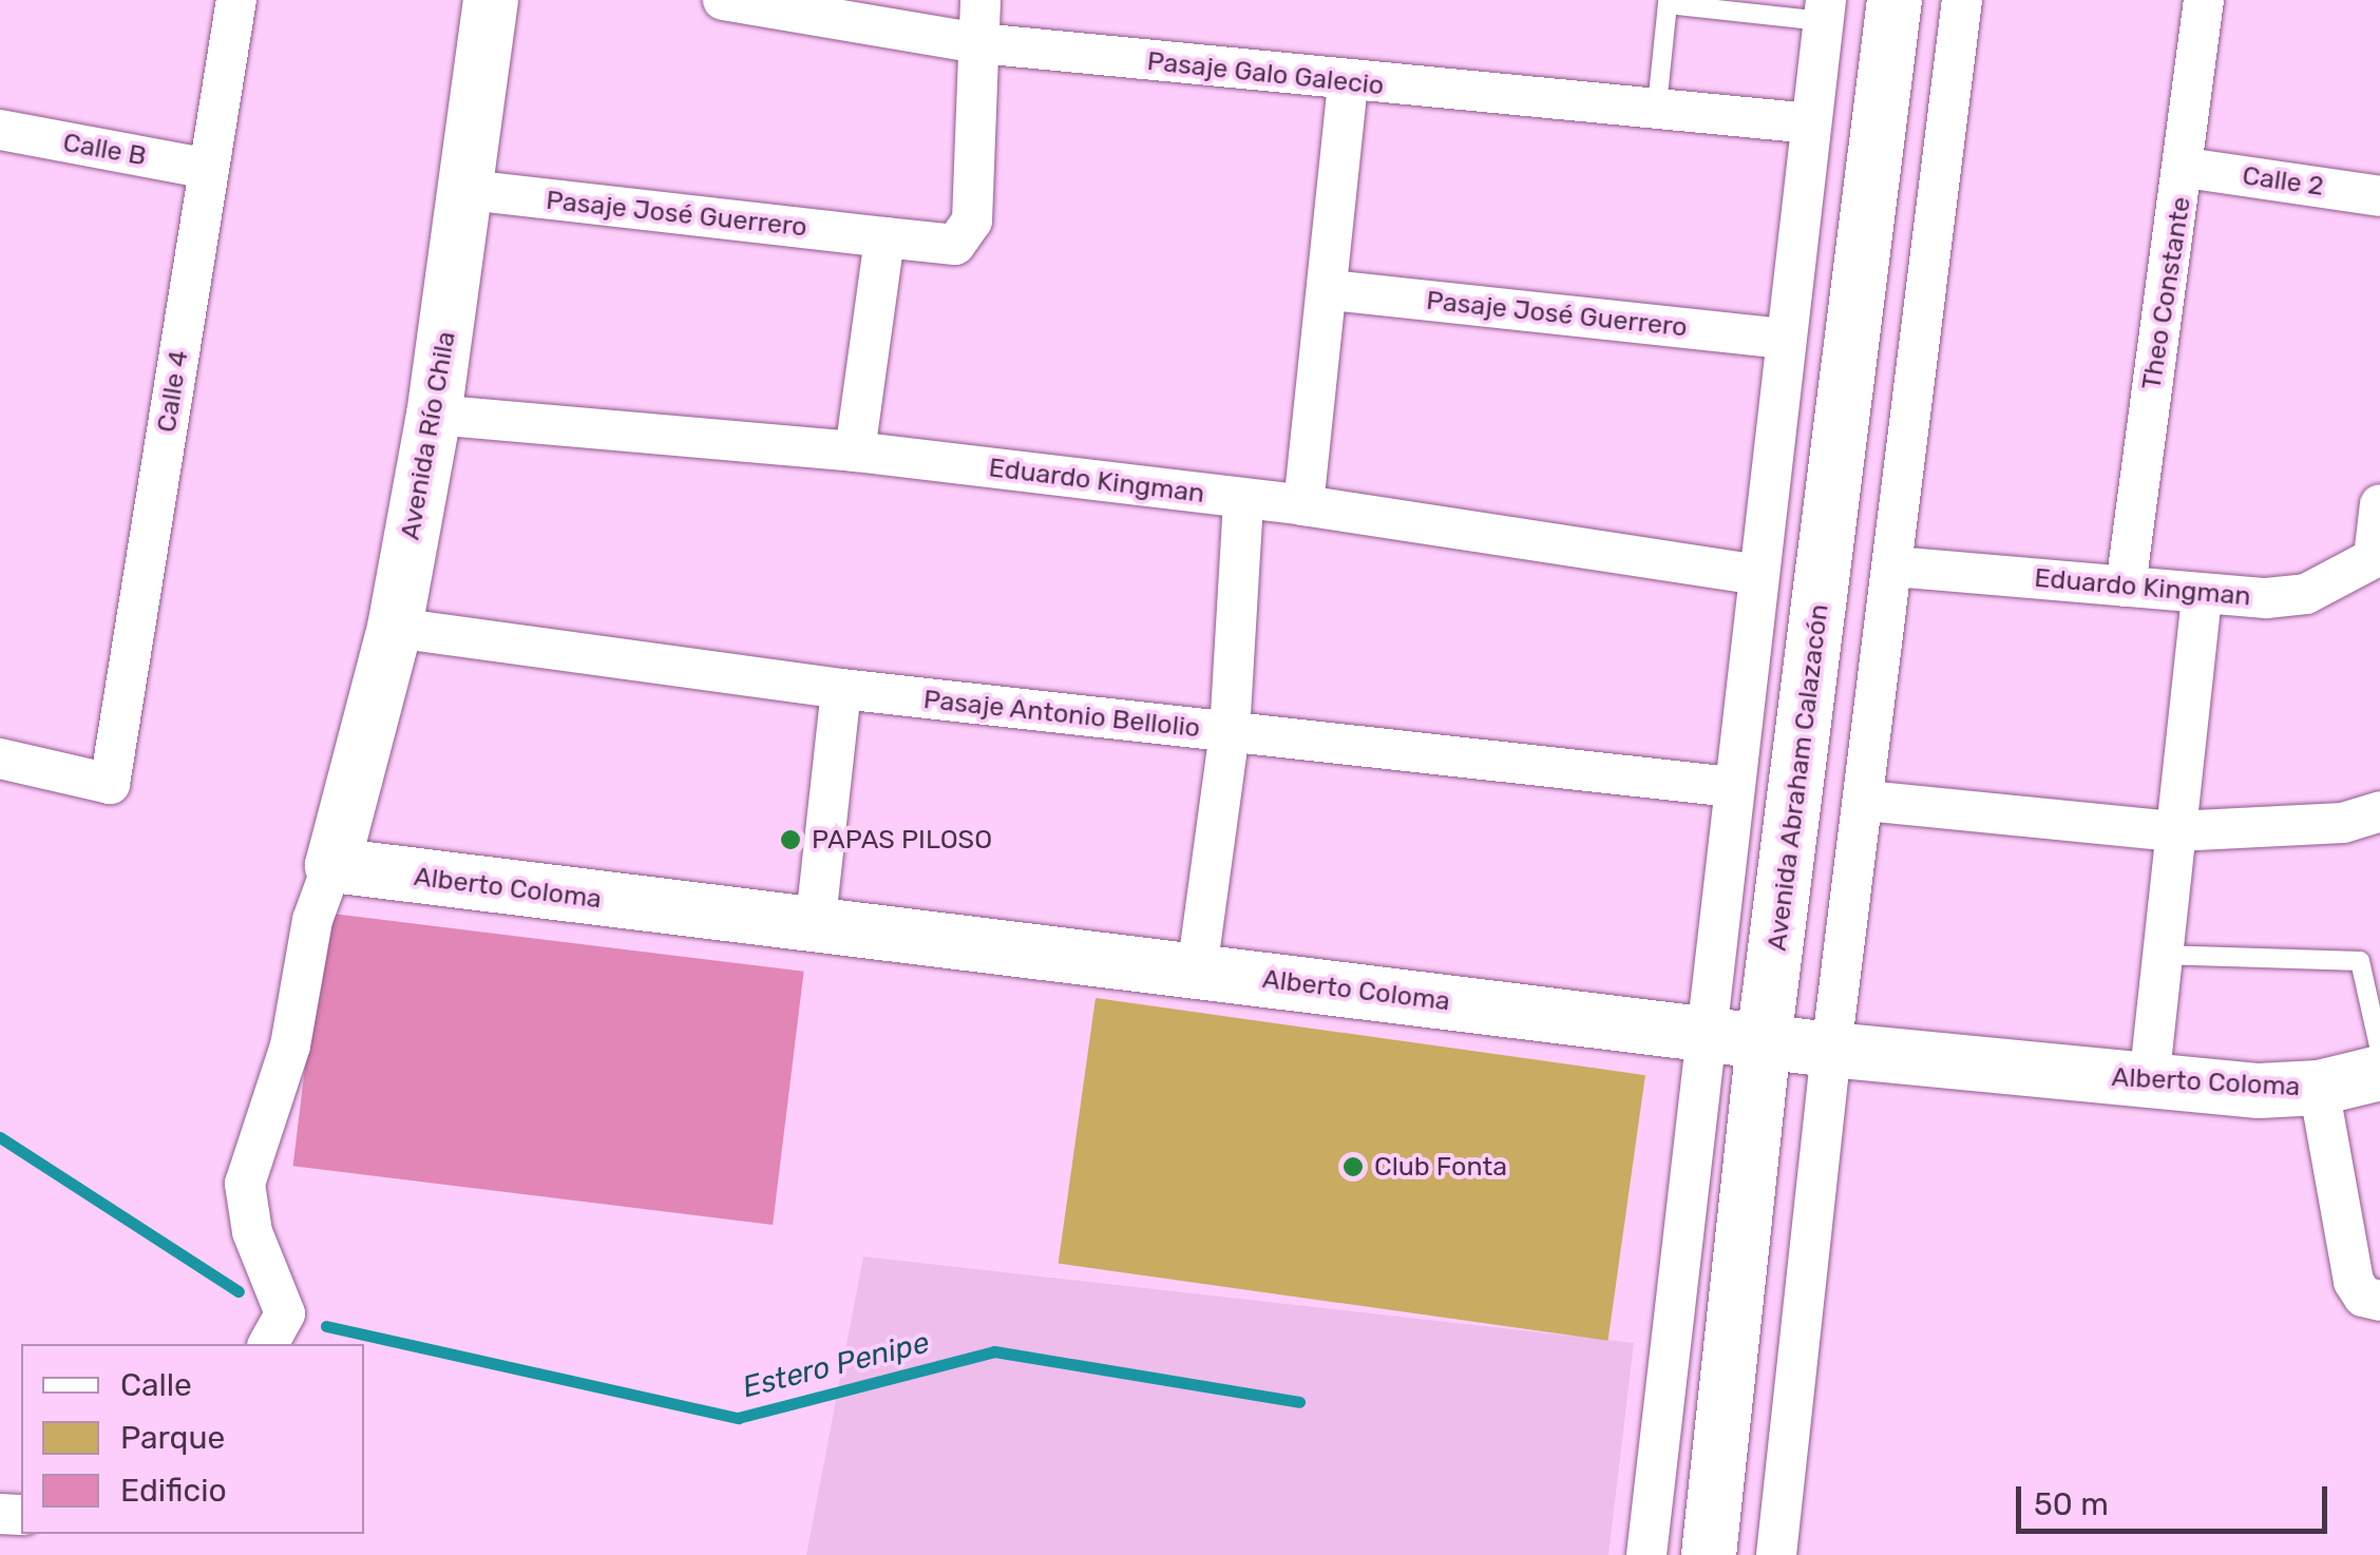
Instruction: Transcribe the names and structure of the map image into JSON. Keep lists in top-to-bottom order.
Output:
{
  "streets": {
    "street": [
      "Pasaje Galo Galecio",
      "Calle B",
      "Calle 2",
      "Pasaje José Guerrero",
      "Theo Constante",
      "Calle 4",
      "Avenida Río Chila",
      "Eduardo Kingman",
      "Pasaje Antonio Bellolio",
      "Avenida Abraham Calazacón",
      "Alberto Coloma"
    ]
  },
  "crossings": [
    ["Pasaje Galo Galecio", "Pasaje José Guerrero"],
    ["Calle B", "Calle 4"],
    ["Calle 2", "Theo Constante"],
    ["Pasaje José Guerrero", "Avenida Río Chila"],
    ["Theo Constante", "Eduardo Kingman"],
    ["Avenida Río Chila", "Eduardo Kingman"],
    ["Avenida Río Chila", "Pasaje Antonio Bellolio"],
    ["Avenida Río Chila", "Alberto Coloma"],
    ["Avenida Abraham Calazacón", "Alberto Coloma"]
  ],
  "water": ["Estero Penipe"],
  "places": ["PAPAS PILOSO", "Club Fonta"],
  "legend": ["Calle", "Parque", "Edificio"],
  "scale_bar": "50 m"
}
